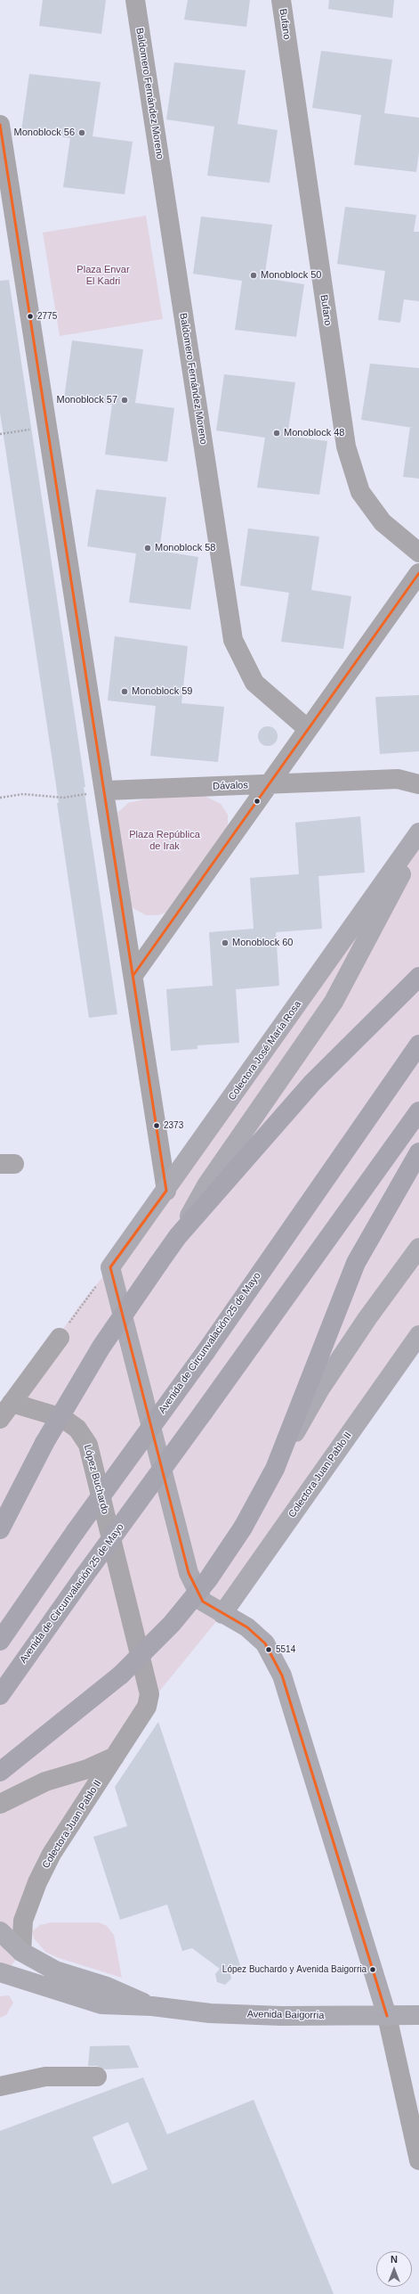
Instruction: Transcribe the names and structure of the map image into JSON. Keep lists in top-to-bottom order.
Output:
{
  "streets": {
    "highway": ["Avenida de Circunvalación 25 de Mayo"],
    "main road": ["Colectora José María Rosa", "Colectora Juan Pablo II", "Avenida Baigorria"],
    "street": [
      "Bufano",
      "Baldomero Fernández Moreno",
      "Dávalos",
      "López Buchardo"
    ]
  },
  "crossings": [
    ["Colectora José María Rosa", "Colectora Juan Pablo II"],
    ["Colectora Juan Pablo II", "López Buchardo"],
    ["Colectora Juan Pablo II", "Avenida Baigorria"]
  ],
  "parks": ["Plaza Envar El Kadri", "Plaza República de Irak"],
  "places": [
    "Monoblock 56",
    "Monoblock 50",
    "2775",
    "Monoblock 57",
    "Monoblock 48",
    "Monoblock 58",
    "Monoblock 59",
    "Monoblock 60",
    "2373",
    "5514",
    "López Buchardo y Avenida Baigorria"
  ],
  "north": "top"
}
